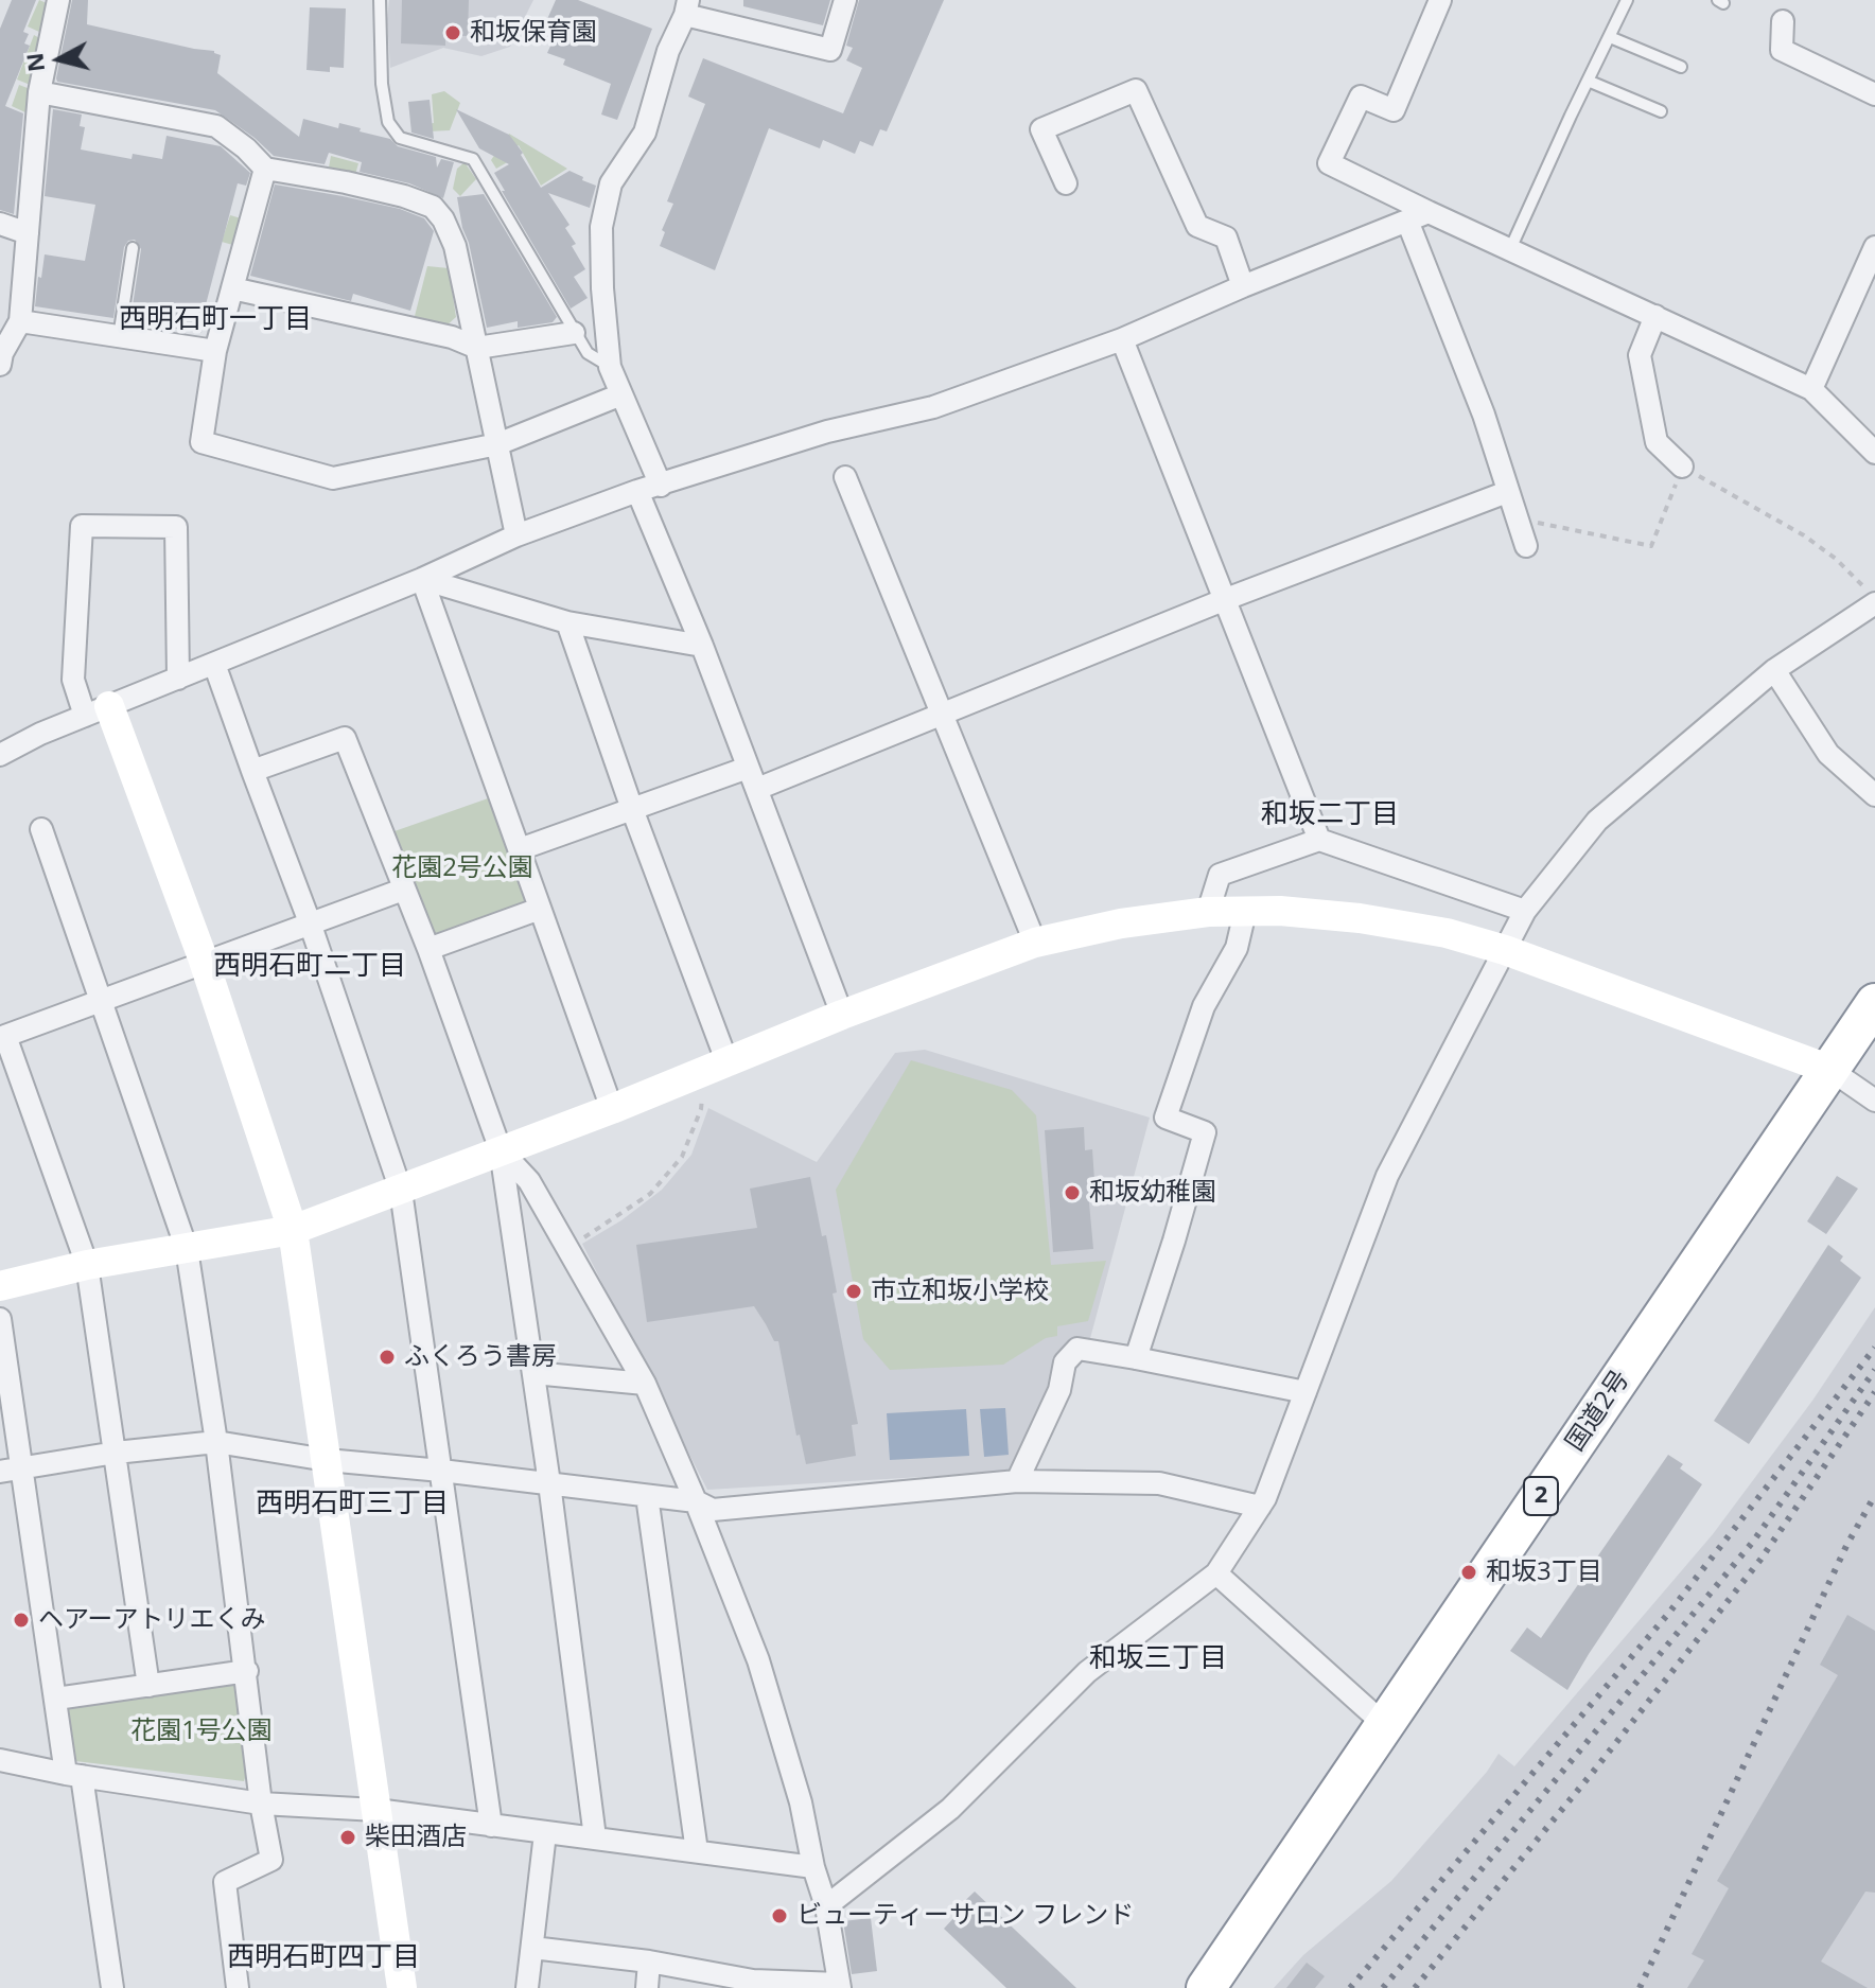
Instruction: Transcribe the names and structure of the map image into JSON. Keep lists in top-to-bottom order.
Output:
{
  "streets": {
    "highway": ["国道2号", "2"]
  },
  "districts": [
    "西明石町一丁目",
    "和坂二丁目",
    "西明石町二丁目",
    "西明石町三丁目",
    "和坂三丁目",
    "西明石町四丁目"
  ],
  "parks": ["花園2号公園", "花園1号公園"],
  "places": [
    "和坂保育園",
    "和坂幼稚園",
    "市立和坂小学校",
    "ふくろう書房",
    "和坂3丁目",
    "ヘアーアトリエくみ",
    "柴田酒店",
    "ビューティーサロン フレンド"
  ],
  "north": "left"
}
